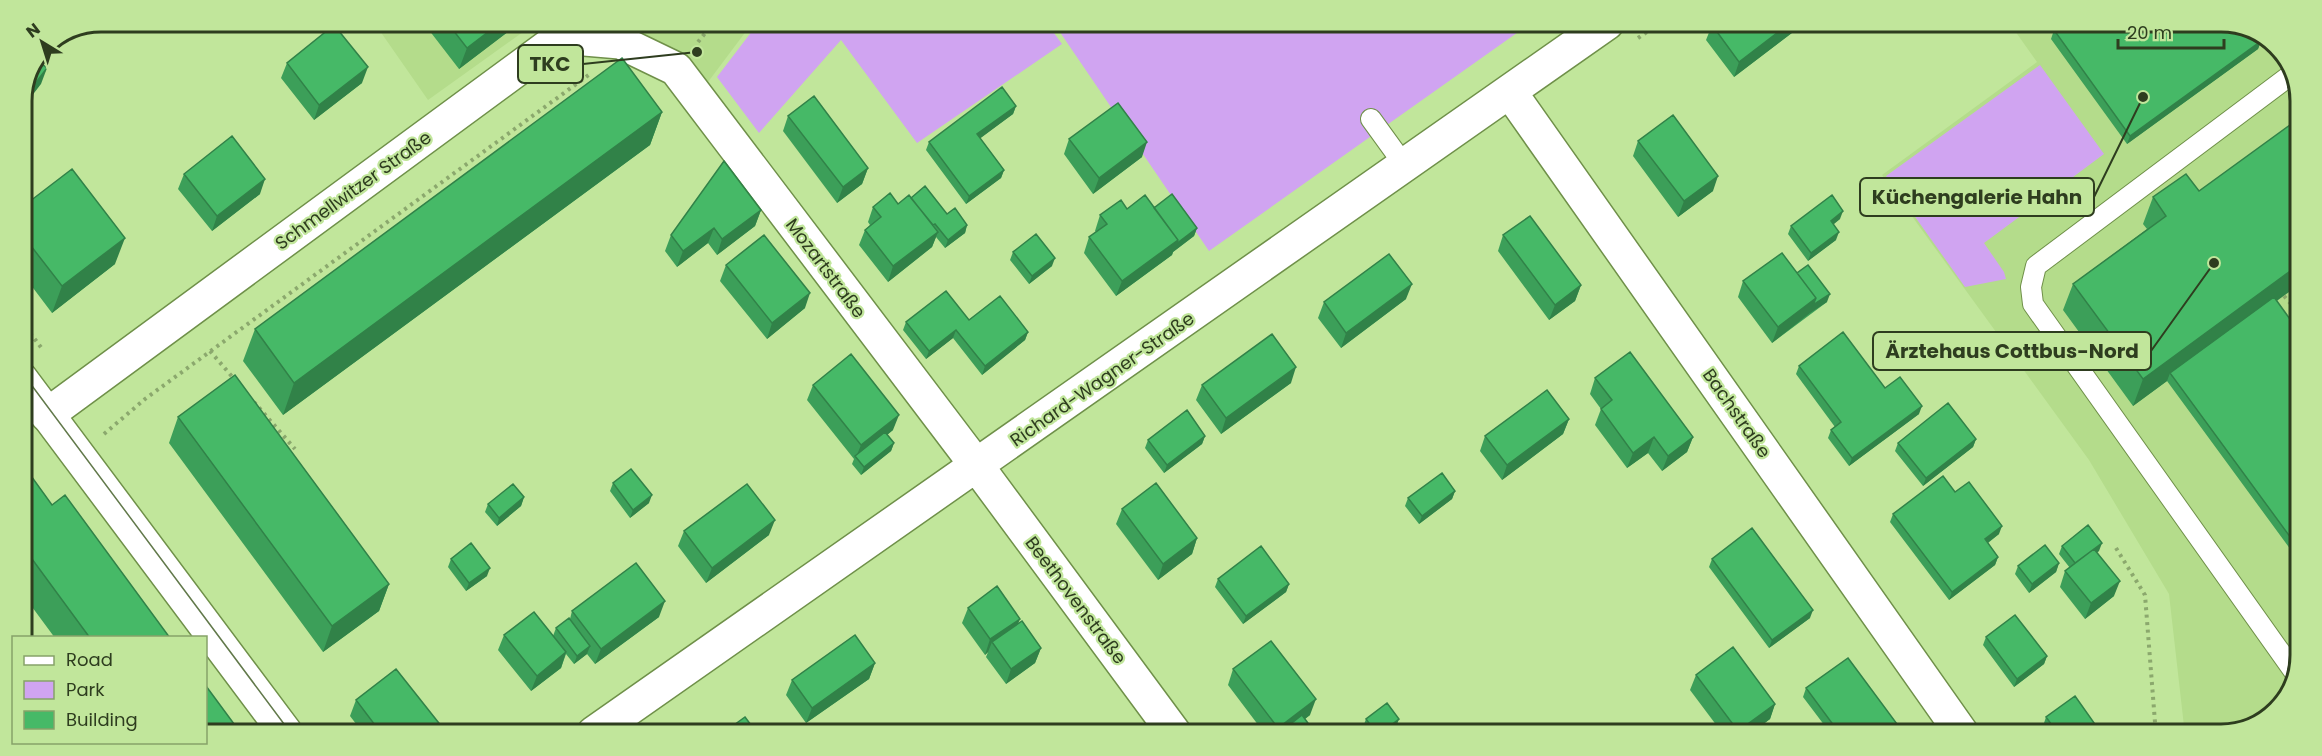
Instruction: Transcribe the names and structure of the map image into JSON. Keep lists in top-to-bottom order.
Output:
{
  "streets": {
    "street": [
      "Schmellwitzer Straße",
      "Mozartstraße",
      "Richard-Wagner-Straße",
      "Bachstraße",
      "Beethovenstraße"
    ]
  },
  "crossings": [
    ["Schmellwitzer Straße", "Mozartstraße"],
    ["Mozartstraße", "Richard-Wagner-Straße"],
    ["Mozartstraße", "Beethovenstraße"],
    ["Richard-Wagner-Straße", "Bachstraße"],
    ["Richard-Wagner-Straße", "Beethovenstraße"]
  ],
  "places": ["TKC", "Küchengalerie Hahn", "Ärztehaus Cottbus-Nord"],
  "legend": ["Road", "Park", "Building"],
  "scale_bar": "20 m",
  "north": "top left"
}
